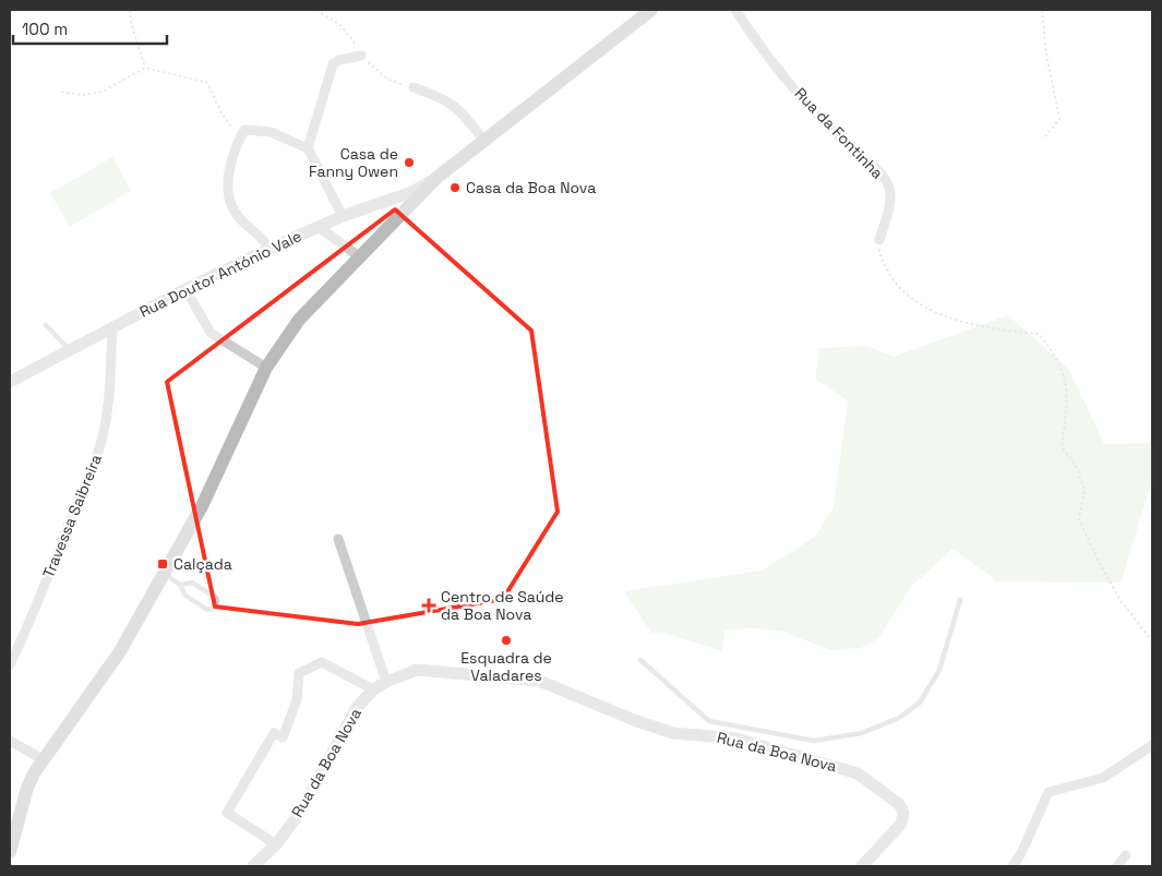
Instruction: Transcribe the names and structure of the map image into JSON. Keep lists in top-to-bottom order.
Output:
{
  "streets": {
    "street": [
      "Rua da Fontinha",
      "Rua Doutor António Vale",
      "Travessa Saibreira",
      "Rua da Boa Nova"
    ]
  },
  "crossings": [
    ["Rua Doutor António Vale", "Travessa Saibreira"]
  ],
  "places": {
    "other": ["Casa de Fanny Owen", "Casa da Boa Nova", "Esquadra de Valadares"],
    "transit": ["Calçada"],
    "health": ["Centro de Saúde da Boa Nova"]
  },
  "scale_bar": "100 m"
}
